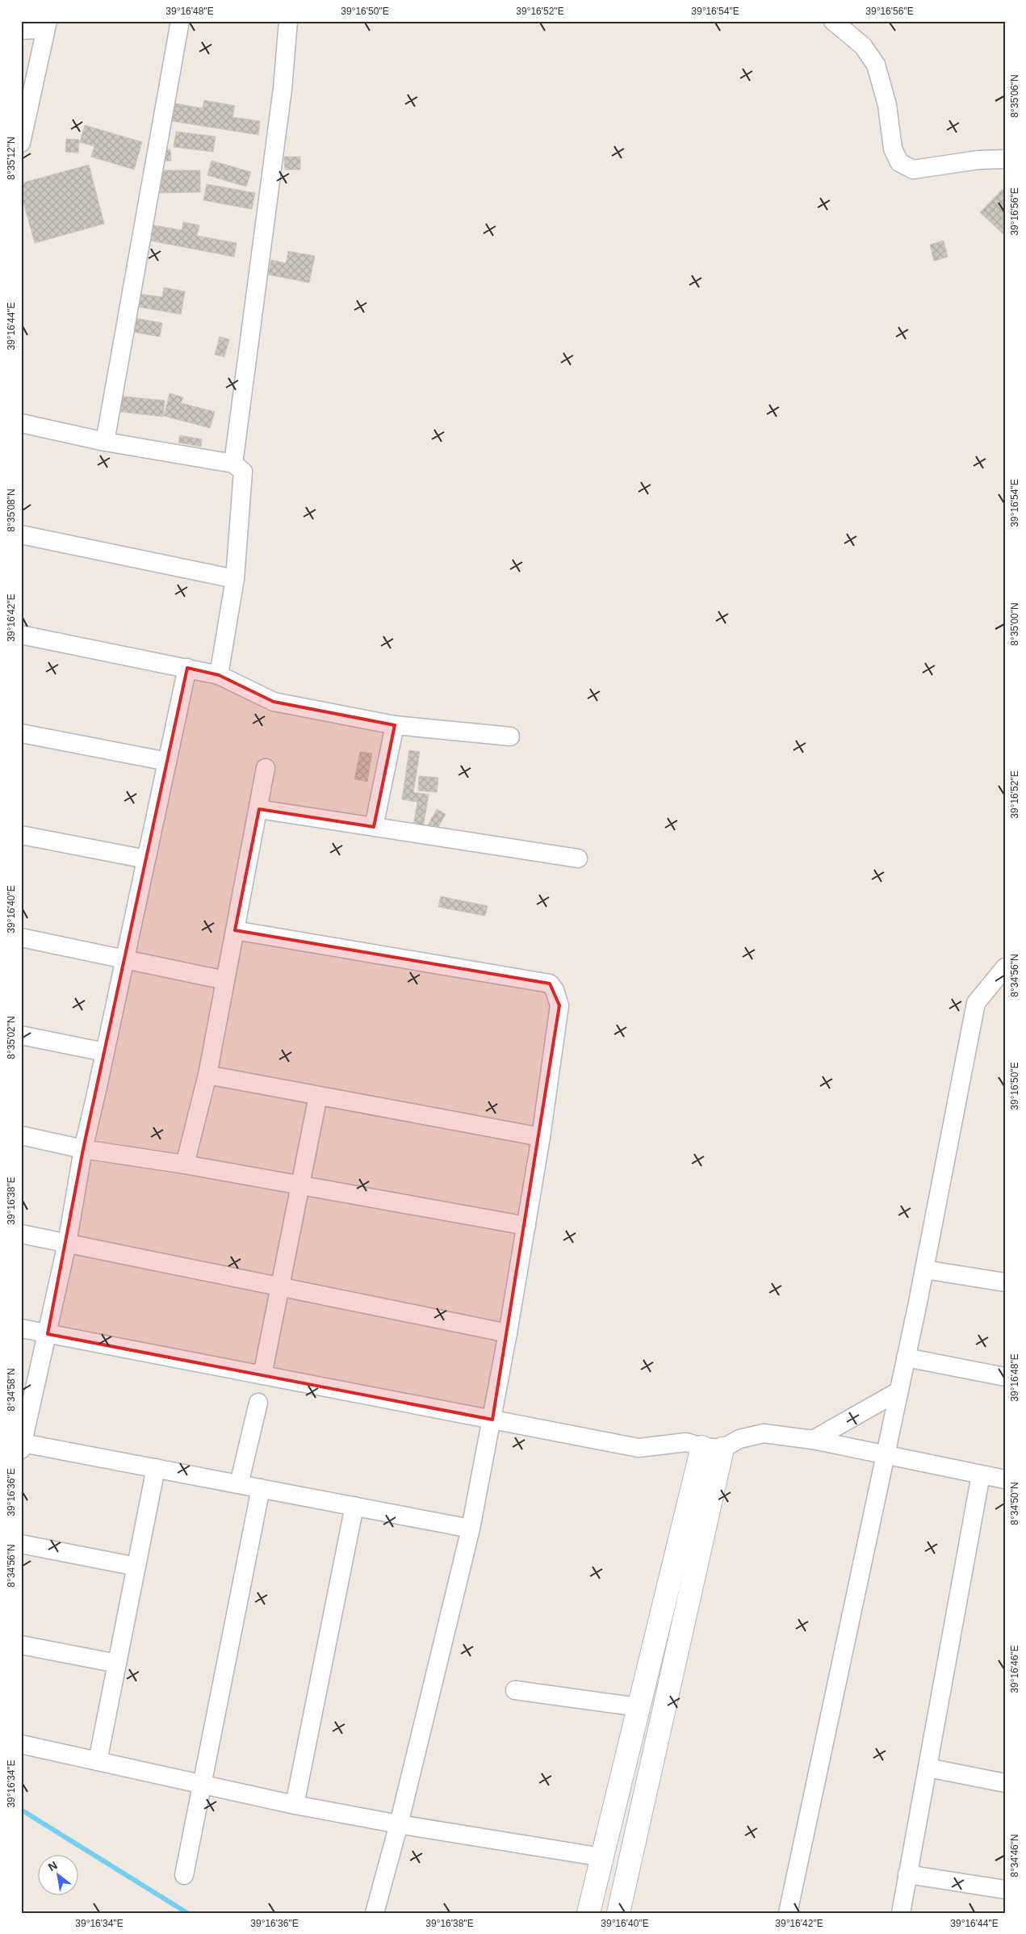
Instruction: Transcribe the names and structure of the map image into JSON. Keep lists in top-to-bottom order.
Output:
{
  "north": "top left",
  "coordinates": [
    "39°16'48\"E",
    "39°16'50\"E",
    "39°16'52\"E",
    "39°16'54\"E",
    "39°16'56\"E",
    "8°35'06\"N",
    "8°35'12\"N",
    "39°16'44\"E",
    "8°35'08\"N",
    "39°16'42\"E",
    "8°35'00\"N",
    "39°16'40\"E",
    "8°34'56\"N",
    "8°35'02\"N",
    "39°16'38\"E",
    "8°34'58\"N",
    "39°16'36\"E",
    "8°34'50\"N",
    "39°16'46\"E",
    "39°16'34\"E",
    "8°34'46\"N"
  ]
}
